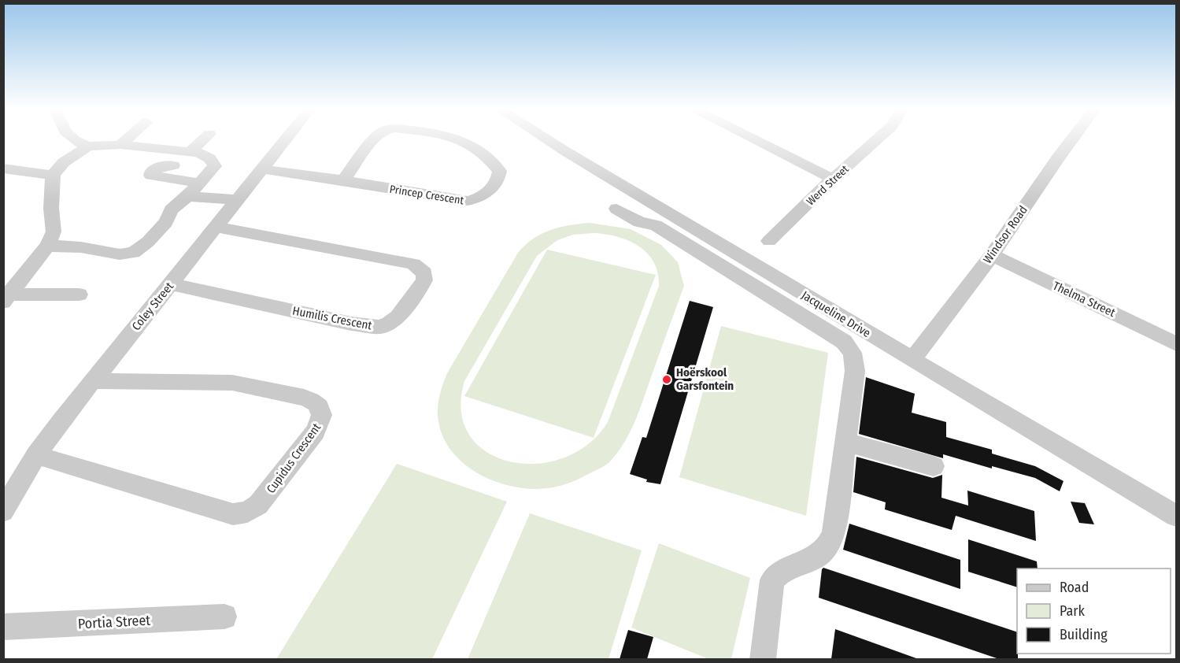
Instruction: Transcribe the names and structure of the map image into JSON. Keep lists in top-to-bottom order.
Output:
{
  "streets": {
    "street": [
      "Werd Street",
      "Princep Crescent",
      "Windsor Road",
      "Thelma Street",
      "Coley Street",
      "Jacqueline Drive",
      "Humilis Crescent",
      "Cupidus Crescent",
      "Portia Street"
    ]
  },
  "crossings": [
    ["Werd Street", "Jacqueline Drive"],
    ["Princep Crescent", "Coley Street"],
    ["Windsor Road", "Thelma Street"],
    ["Windsor Road", "Jacqueline Drive"],
    ["Coley Street", "Humilis Crescent"],
    ["Coley Street", "Cupidus Crescent"]
  ],
  "places": ["Hoërskool Garsfontein"],
  "legend": ["Road", "Park", "Building"]
}
